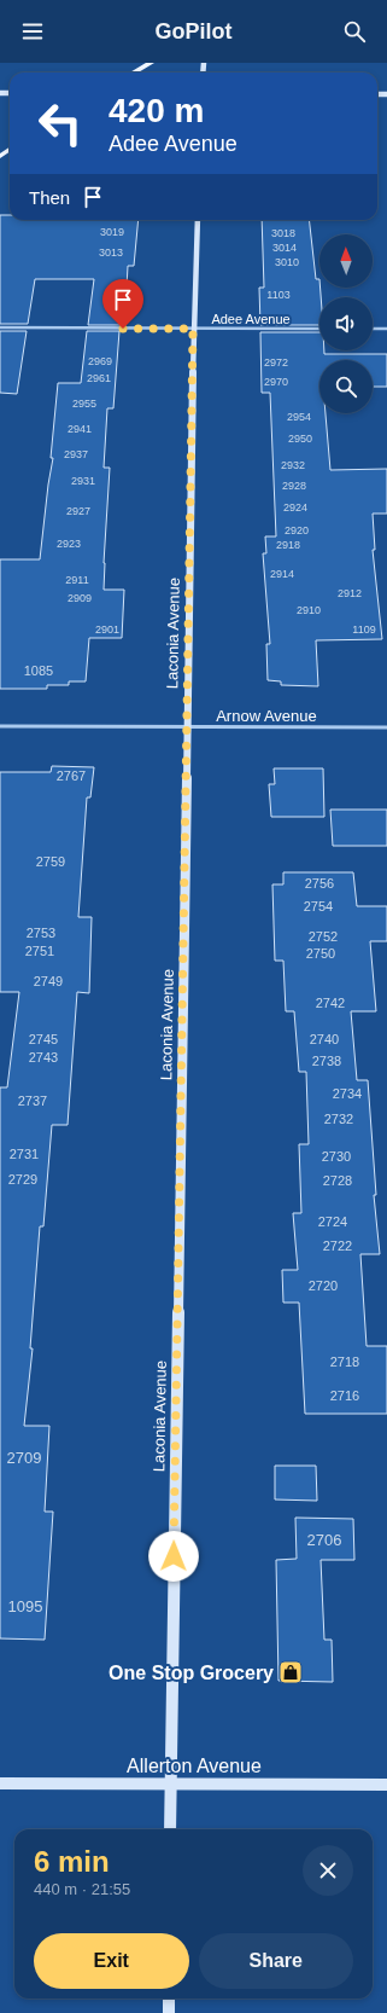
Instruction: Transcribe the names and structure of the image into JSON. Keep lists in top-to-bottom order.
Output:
{
  "streets": {
    "street": [
      "Adee Avenue",
      "Laconia Avenue",
      "Arnow Avenue",
      "Allerton Avenue"
    ]
  },
  "crossings": [
    ["Adee Avenue", "Laconia Avenue"],
    ["Laconia Avenue", "Arnow Avenue"],
    ["Laconia Avenue", "Allerton Avenue"]
  ],
  "places": {
    "shop": ["One Stop Grocery"]
  },
  "house_numbers": [
    "3019",
    "3018",
    "3014",
    "3013",
    "3010",
    "1103",
    "2969",
    "2972",
    "2961",
    "2970",
    "2955",
    "2954",
    "2941",
    "2950",
    "2937",
    "2932",
    "2931",
    "2928",
    "2924",
    "2927",
    "2920",
    "2923",
    "2918",
    "2914",
    "2911",
    "2912",
    "2909",
    "2910",
    "2901",
    "1109",
    "1085",
    "2767",
    "2759",
    "2756",
    "2754",
    "2753",
    "2752",
    "2751",
    "2750",
    "2749",
    "2742",
    "2745",
    "2740",
    "2743",
    "2738",
    "2734",
    "2737",
    "2732",
    "2731",
    "2730",
    "2729",
    "2728",
    "2724",
    "2722",
    "2720",
    "2718",
    "2716",
    "2709",
    "2706",
    "1095"
  ],
  "north": "top",
  "page": {
    "header": "GoPilot",
    "turn": ["420 m", "Adee Avenue"],
    "then": "Then",
    "heading": ["6 min", "440 m · 21:55"],
    "buttons": ["Exit", "Share"]
  }
}
